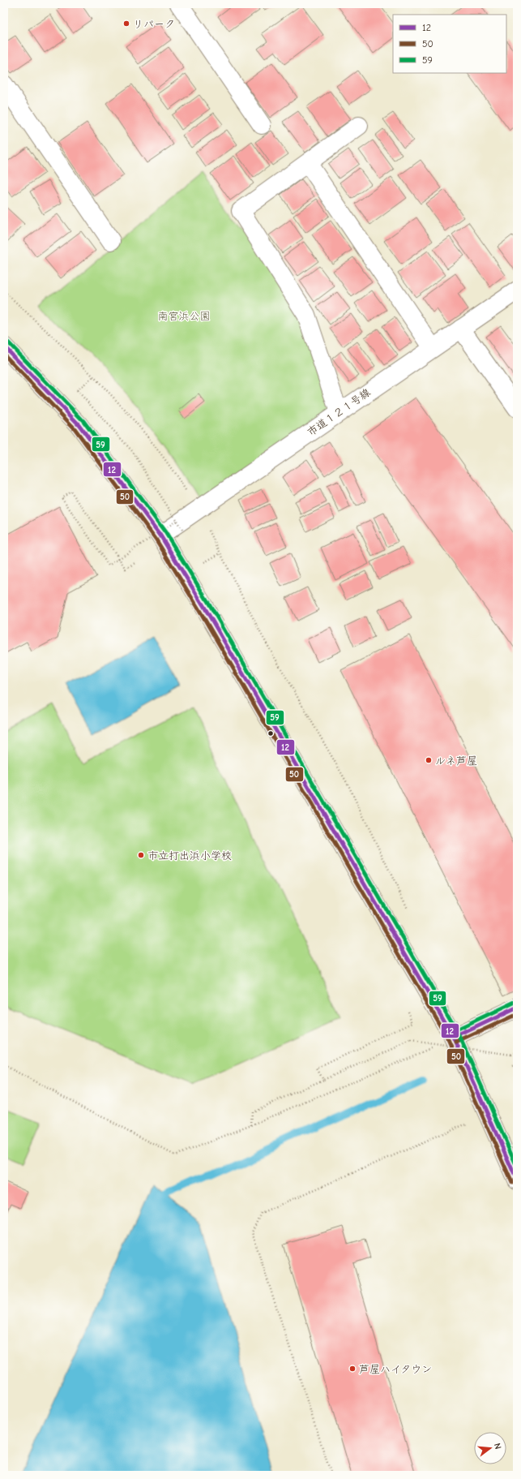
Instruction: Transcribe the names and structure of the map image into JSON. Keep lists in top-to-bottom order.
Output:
{
  "streets": {
    "street": ["市道１２１号線"]
  },
  "parks": ["南宮浜公園"],
  "places": [
    "リパーク",
    "ルネ芦屋",
    "市立打出浜小学校",
    "芦屋ハイタウン"
  ],
  "lines": ["transit line 59", "transit line 12", "transit line 50"],
  "legend": ["12", "50", "59"],
  "north": "right"
}
